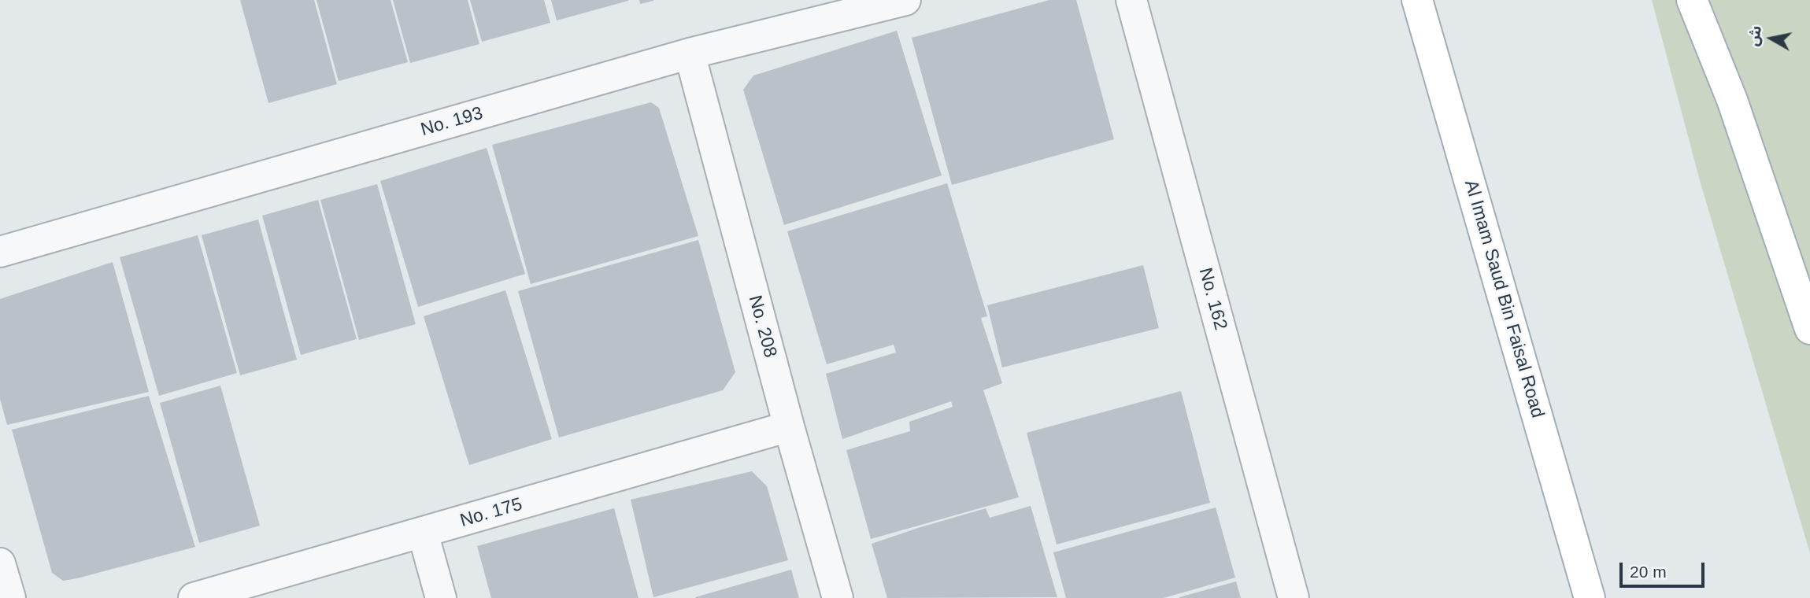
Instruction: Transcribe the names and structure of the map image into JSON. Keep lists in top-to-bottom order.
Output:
{
  "streets": {
    "main road": ["Al Imam Saud Bin Faisal Road"],
    "street": [
      "No. 193",
      "No. 162",
      "No. 208",
      "No. 175"
    ]
  },
  "crossings": [
    ["No. 193", "No. 208"],
    ["No. 208", "No. 175"]
  ],
  "scale_bar": "20 m",
  "north": "left"
}
